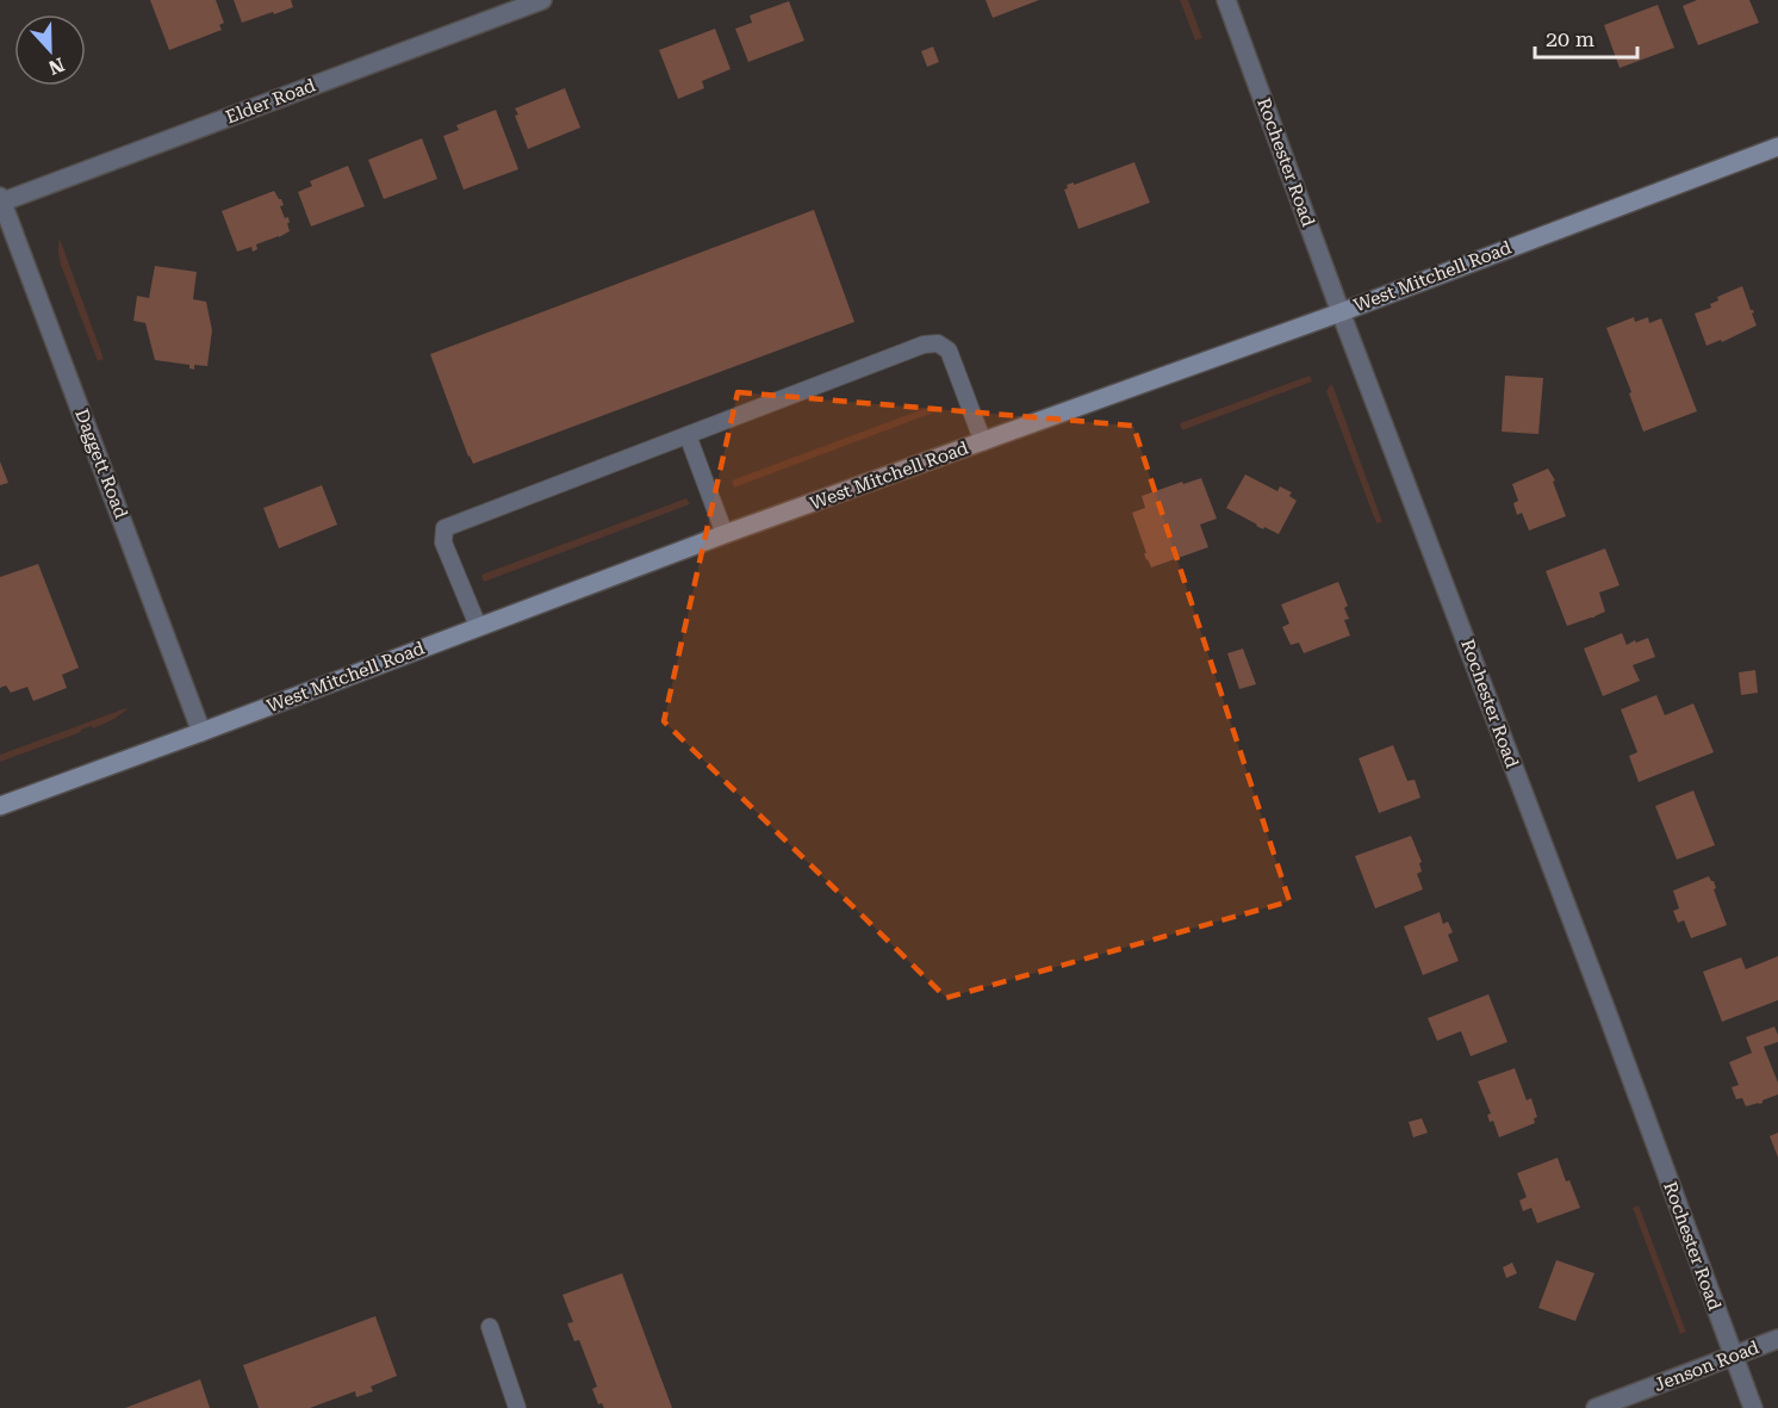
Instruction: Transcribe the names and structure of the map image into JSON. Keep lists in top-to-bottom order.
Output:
{
  "streets": {
    "main road": ["West Mitchell Road"],
    "street": [
      "Elder Road",
      "Rochester Road",
      "Daggett Road",
      "Jenson Road"
    ]
  },
  "crossings": [
    ["Elder Road", "Daggett Road"],
    ["Rochester Road", "West Mitchell Road"],
    ["Rochester Road", "Jenson Road"],
    ["West Mitchell Road", "Daggett Road"]
  ],
  "scale_bar": "20 m",
  "north": "bottom"
}
